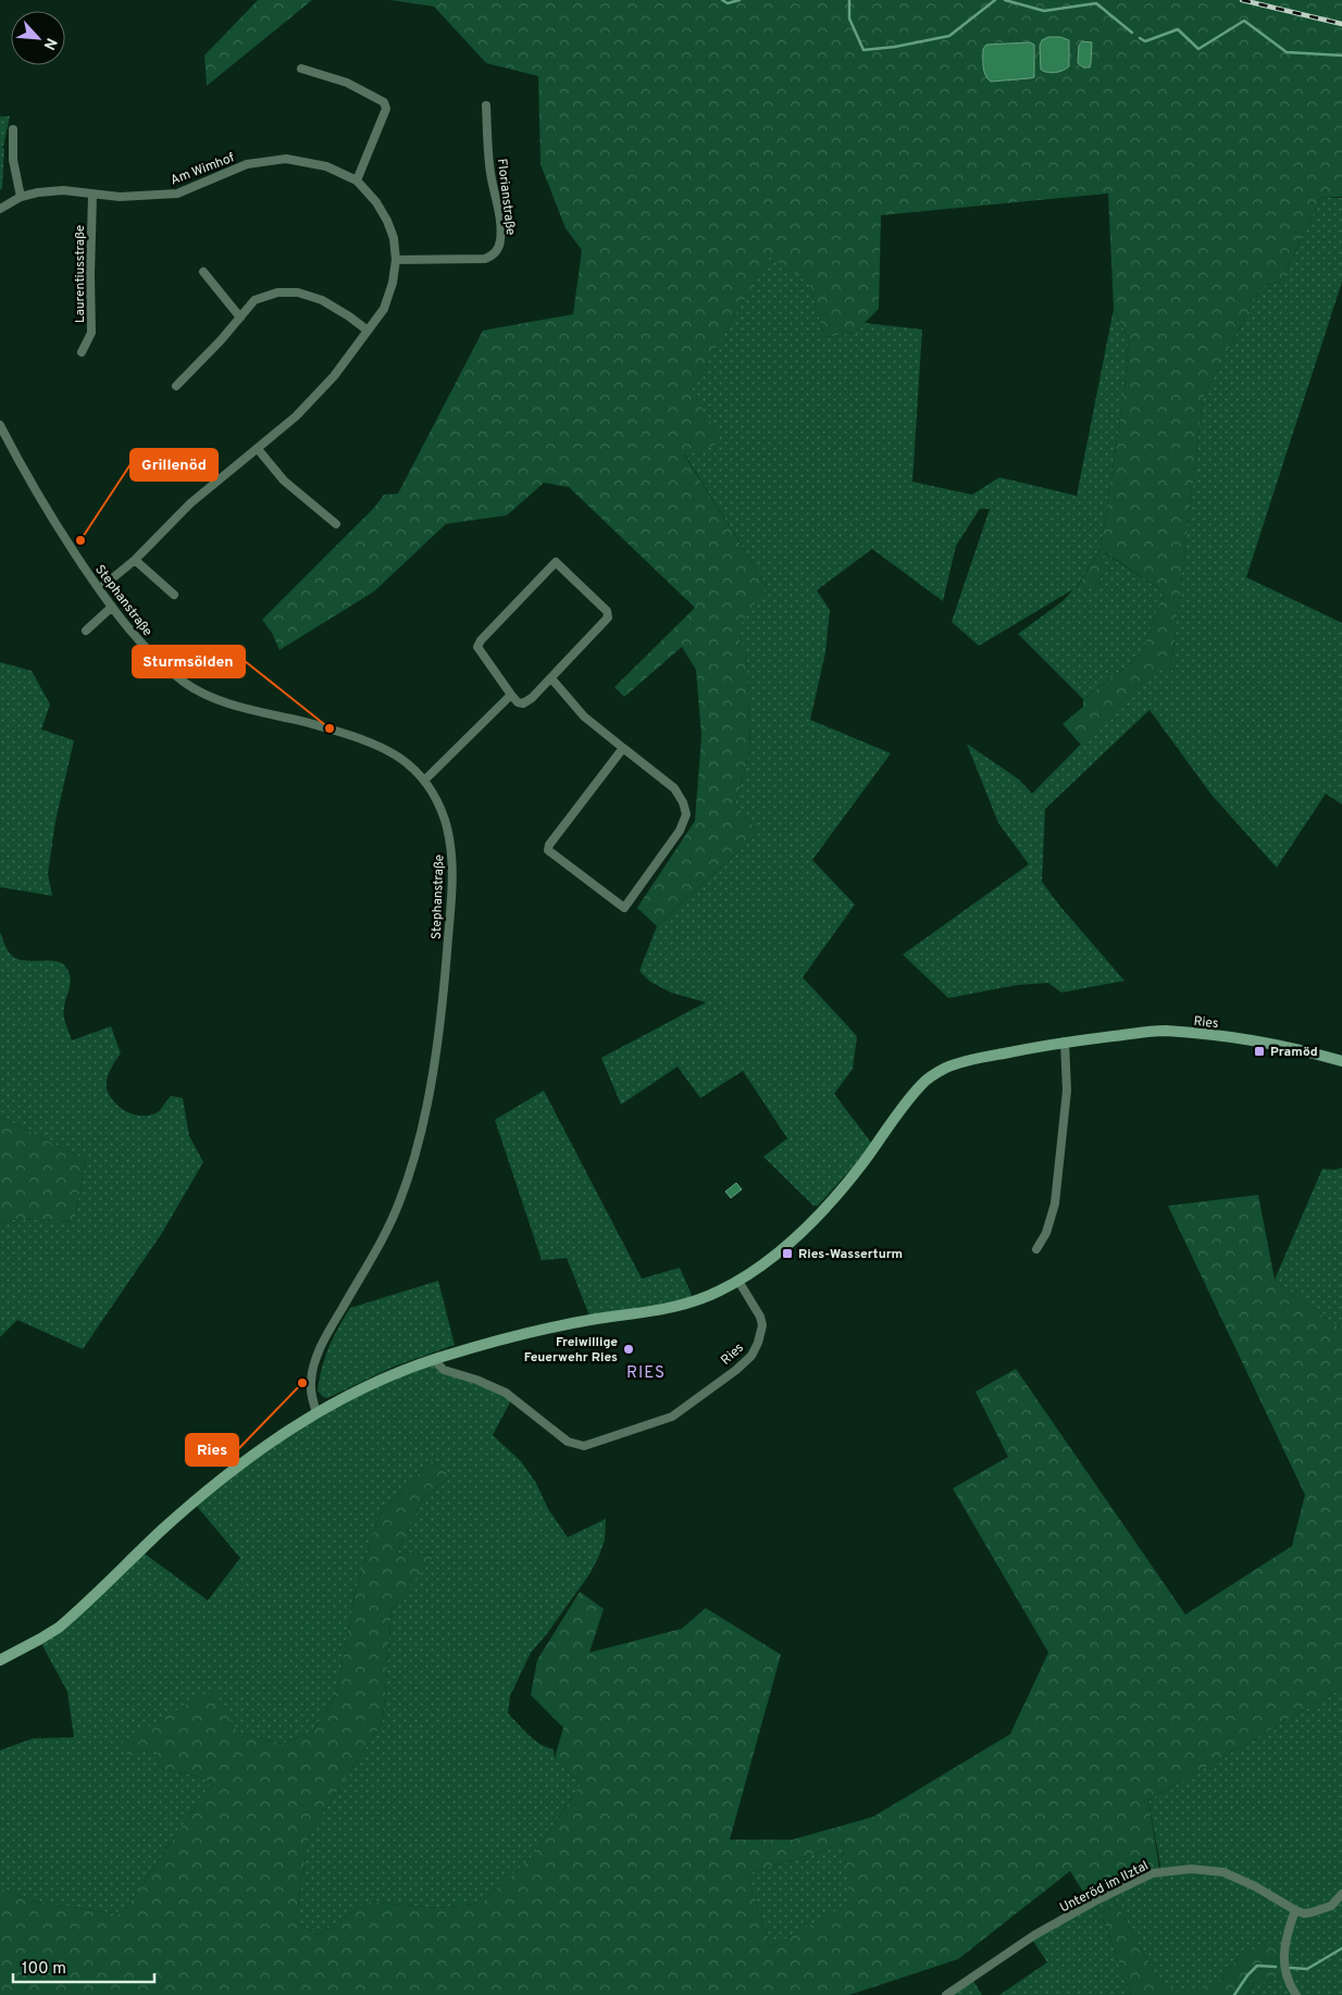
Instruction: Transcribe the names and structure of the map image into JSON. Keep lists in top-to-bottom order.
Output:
{
  "streets": {
    "street": [
      "Am Wimhof",
      "Florianstraße",
      "Laurentiusstraße",
      "Stephanstraße",
      "Ries",
      "Unteröd im Ilztal"
    ]
  },
  "crossings": [
    ["Am Wimhof", "Florianstraße"],
    ["Am Wimhof", "Laurentiusstraße"],
    ["Am Wimhof", "Stephanstraße"],
    ["Stephanstraße", "Ries"]
  ],
  "districts": ["RIES"],
  "places": {
    "other": [
      "Grillenöd",
      "Sturmsölden",
      "Freiwillige Feuerwehr Ries",
      "Ries"
    ],
    "transit": ["Pramöd", "Ries-Wasserturm"]
  },
  "scale_bar": "100 m",
  "north": "bottom right"
}
